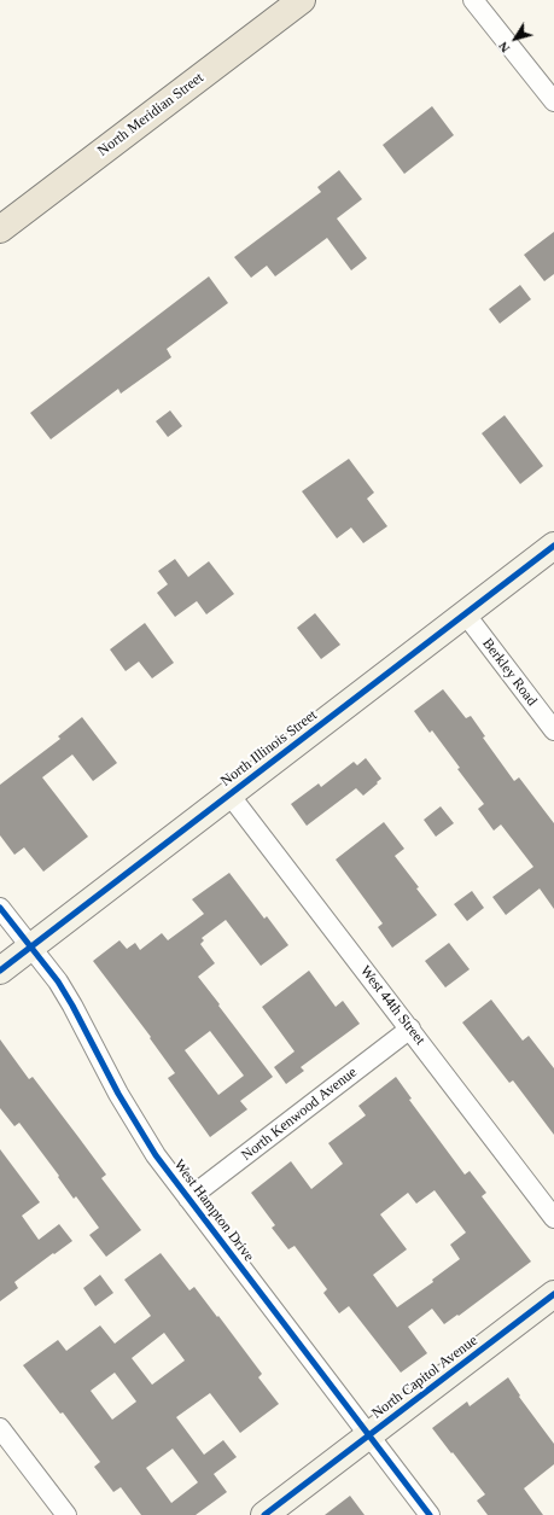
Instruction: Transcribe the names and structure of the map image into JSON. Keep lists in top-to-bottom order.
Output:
{
  "streets": {
    "main road": ["North Meridian Street"],
    "street": [
      "Berkley Road",
      "North Illinois Street",
      "West 44th Street",
      "North Kenwood Avenue",
      "West Hampton Drive",
      "North Capitol Avenue"
    ]
  },
  "crossings": [
    ["Berkley Road", "North Illinois Street"],
    ["North Illinois Street", "West 44th Street"],
    ["North Illinois Street", "West Hampton Drive"],
    ["West 44th Street", "North Kenwood Avenue"],
    ["North Kenwood Avenue", "West Hampton Drive"],
    ["West Hampton Drive", "North Capitol Avenue"]
  ],
  "north": "bottom left"
}
